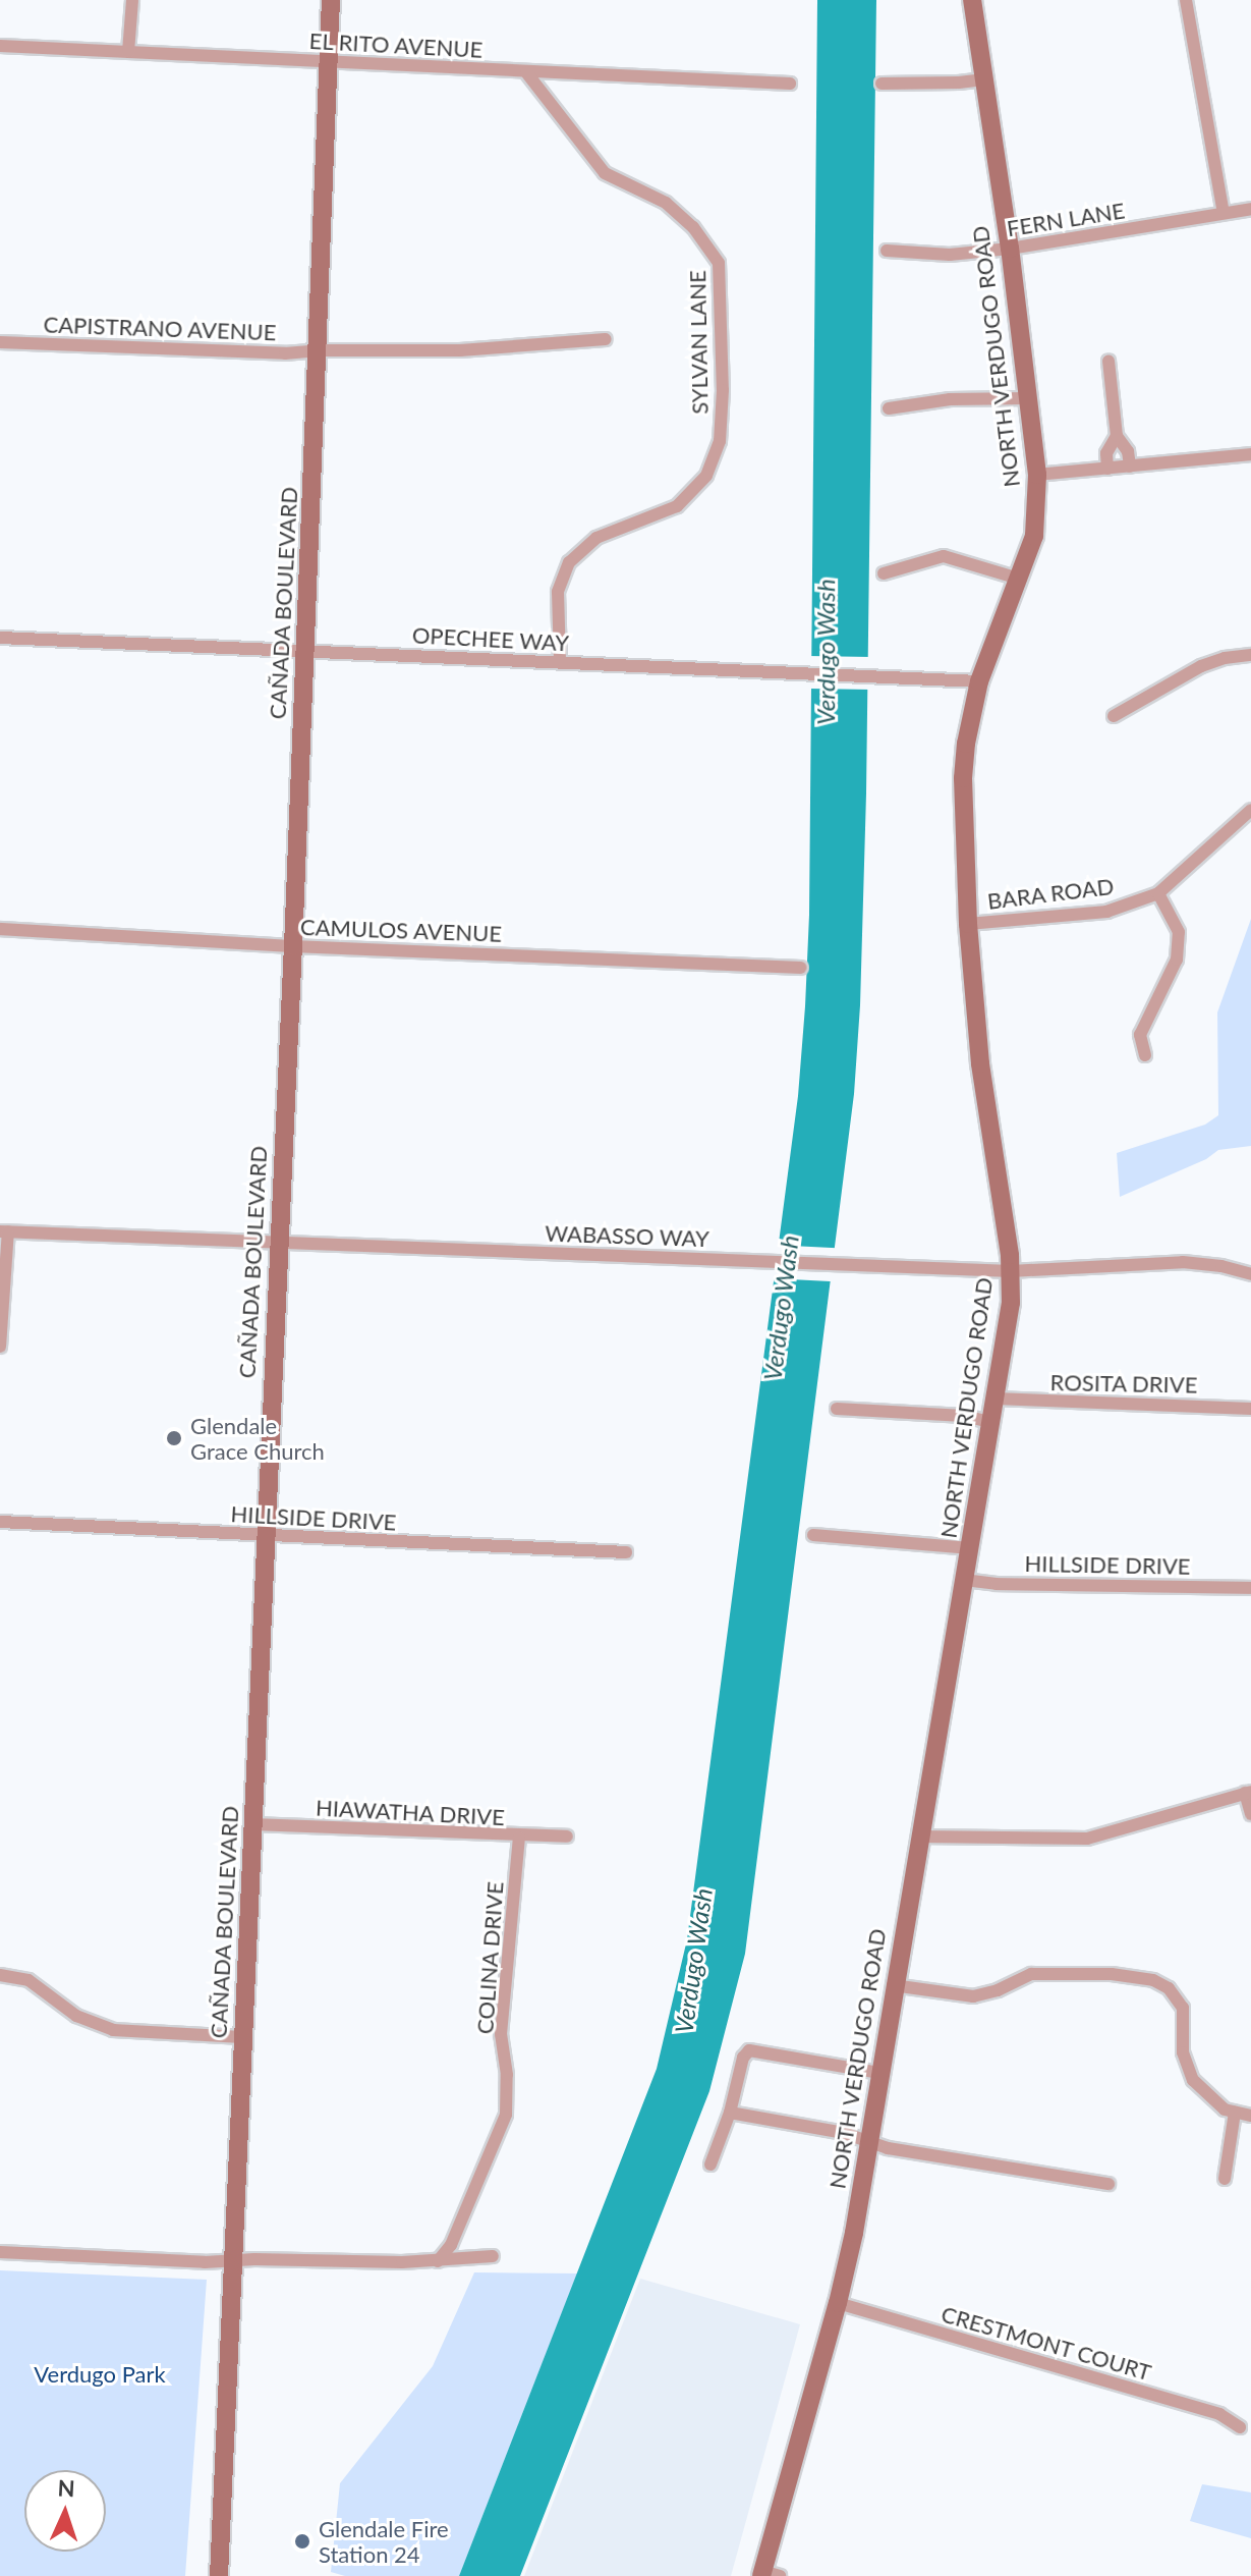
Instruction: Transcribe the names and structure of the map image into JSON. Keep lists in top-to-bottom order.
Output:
{
  "streets": {
    "main road": ["NORTH VERDUGO ROAD", "CAÑADA BOULEVARD"],
    "street": [
      "EL RITO AVENUE",
      "FERN LANE",
      "CAPISTRANO AVENUE",
      "SYLVAN LANE",
      "OPECHEE WAY",
      "BARA ROAD",
      "CAMULOS AVENUE",
      "WABASSO WAY",
      "ROSITA DRIVE",
      "HILLSIDE DRIVE",
      "HIAWATHA DRIVE",
      "COLINA DRIVE",
      "CRESTMONT COURT"
    ]
  },
  "crossings": [
    ["EL RITO AVENUE", "SYLVAN LANE"],
    ["EL RITO AVENUE", "CAÑADA BOULEVARD"],
    ["FERN LANE", "NORTH VERDUGO ROAD"],
    ["CAPISTRANO AVENUE", "CAÑADA BOULEVARD"],
    ["SYLVAN LANE", "OPECHEE WAY"],
    ["NORTH VERDUGO ROAD", "OPECHEE WAY"],
    ["NORTH VERDUGO ROAD", "BARA ROAD"],
    ["NORTH VERDUGO ROAD", "WABASSO WAY"],
    ["NORTH VERDUGO ROAD", "ROSITA DRIVE"],
    ["NORTH VERDUGO ROAD", "HILLSIDE DRIVE"],
    ["NORTH VERDUGO ROAD", "CRESTMONT COURT"],
    ["CAÑADA BOULEVARD", "OPECHEE WAY"],
    ["CAÑADA BOULEVARD", "CAMULOS AVENUE"],
    ["CAÑADA BOULEVARD", "WABASSO WAY"],
    ["CAÑADA BOULEVARD", "HILLSIDE DRIVE"],
    ["CAÑADA BOULEVARD", "HIAWATHA DRIVE"],
    ["HIAWATHA DRIVE", "COLINA DRIVE"]
  ],
  "water": ["Verdugo Wash"],
  "parks": ["Verdugo Park"],
  "places": ["Glendale Grace Church", "Glendale Fire Station 24"],
  "north": "top"
}
